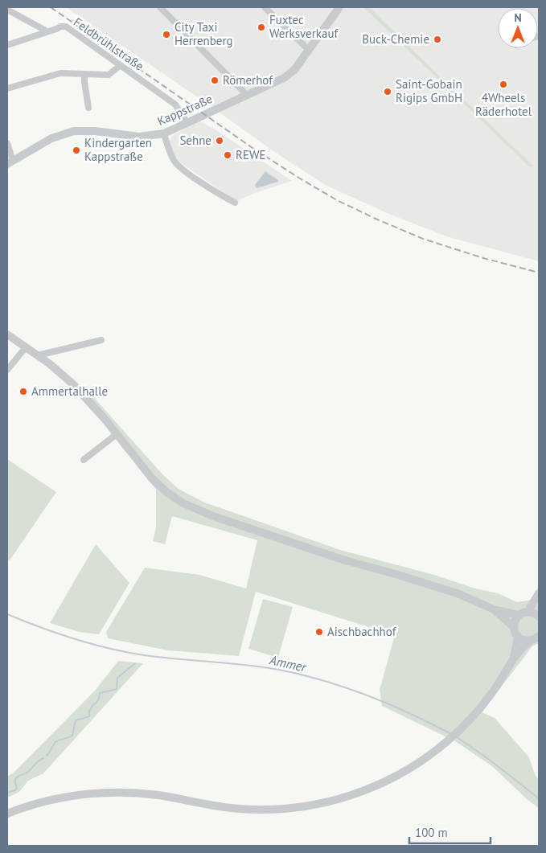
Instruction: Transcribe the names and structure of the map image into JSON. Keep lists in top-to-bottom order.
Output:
{
  "streets": {
    "street": ["Feldbrühlstraße", "Kappstraße"]
  },
  "crossings": [
    ["Feldbrühlstraße", "Kappstraße"]
  ],
  "water": ["Ammer"],
  "places": [
    "Fuxtec Werksverkauf",
    "City Taxi Herrenberg",
    "Buck-Chemie",
    "Römerhof",
    "4Wheels Räderhotel",
    "Saint-Gobain Rigips GmbH",
    "Sehne",
    "Kindergarten Kappstraße",
    "REWE",
    "Ammertalhalle",
    "Aischbachhof"
  ],
  "scale_bar": "100 m",
  "north": "top"
}
